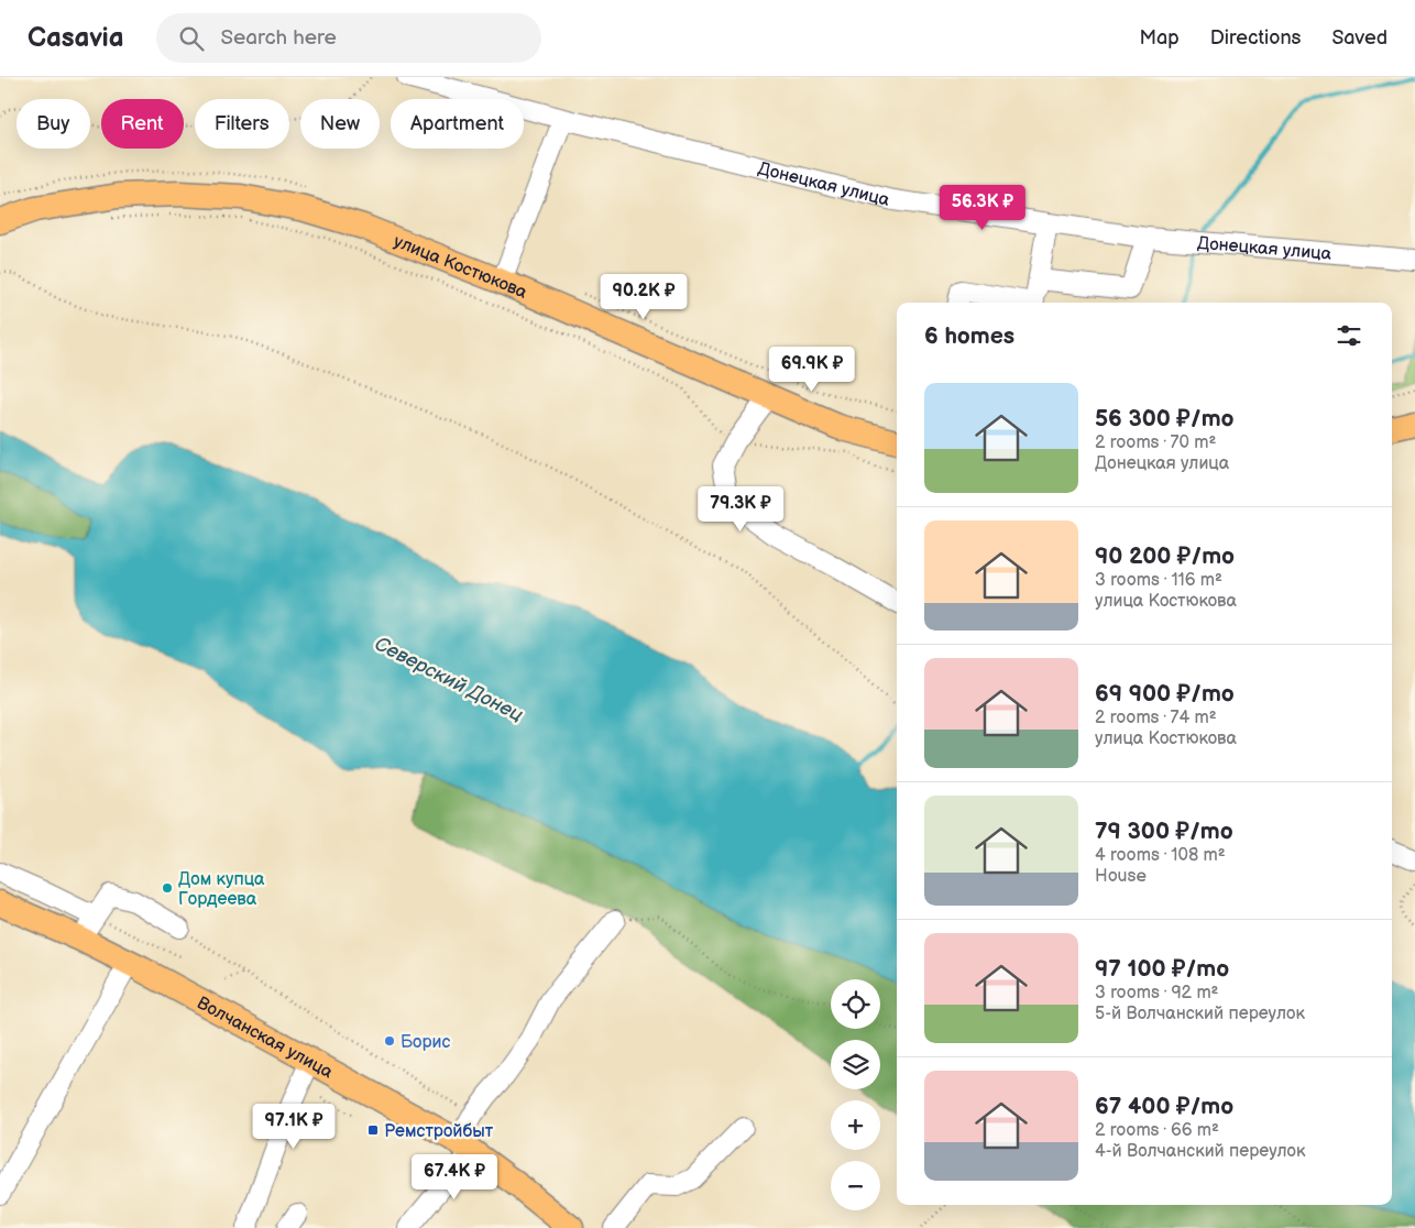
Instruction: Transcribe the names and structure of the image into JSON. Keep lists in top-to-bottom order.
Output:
{
  "streets": {
    "main road": ["улица Костюкова", "Волчанская улица"],
    "street": ["Донецкая улица"]
  },
  "water": ["Северский Донец"],
  "places": {
    "other": ["Дом купца Гордеева", "Борис"],
    "transit": ["Ремстройбыт"]
  },
  "page": {
    "header": "Casavia",
    "search": "Search here",
    "nav": ["Map", "Directions", "Saved"],
    "chip": [
      "Buy",
      "Rent",
      "Filters",
      "New",
      "Apartment"
    ],
    "price": [
      "56.3K ₽",
      "90.2K ₽",
      "69.9K ₽",
      "79.3K ₽",
      "97.1K ₽",
      "67.4K ₽"
    ],
    "heading": "6 homes",
    "list": [
      {
        "name": "56 300 ₽/mo",
        "note": "2 rooms · 70 m² · Донецкая улица"
      },
      {
        "name": "90 200 ₽/mo",
        "note": "3 rooms · 116 m² · улица Костюкова"
      },
      {
        "name": "69 900 ₽/mo",
        "note": "2 rooms · 74 m² · улица Костюкова"
      },
      {
        "name": "79 300 ₽/mo",
        "note": "4 rooms · 108 m² · House"
      },
      {
        "name": "97 100 ₽/mo",
        "note": "3 rooms · 92 m² · 5-й Волчанский переулок"
      },
      {
        "name": "67 400 ₽/mo",
        "note": "2 rooms · 66 m² · 4-й Волчанский переулок"
      }
    ],
    "map_buttons": ["+", "−"]
  }
}
